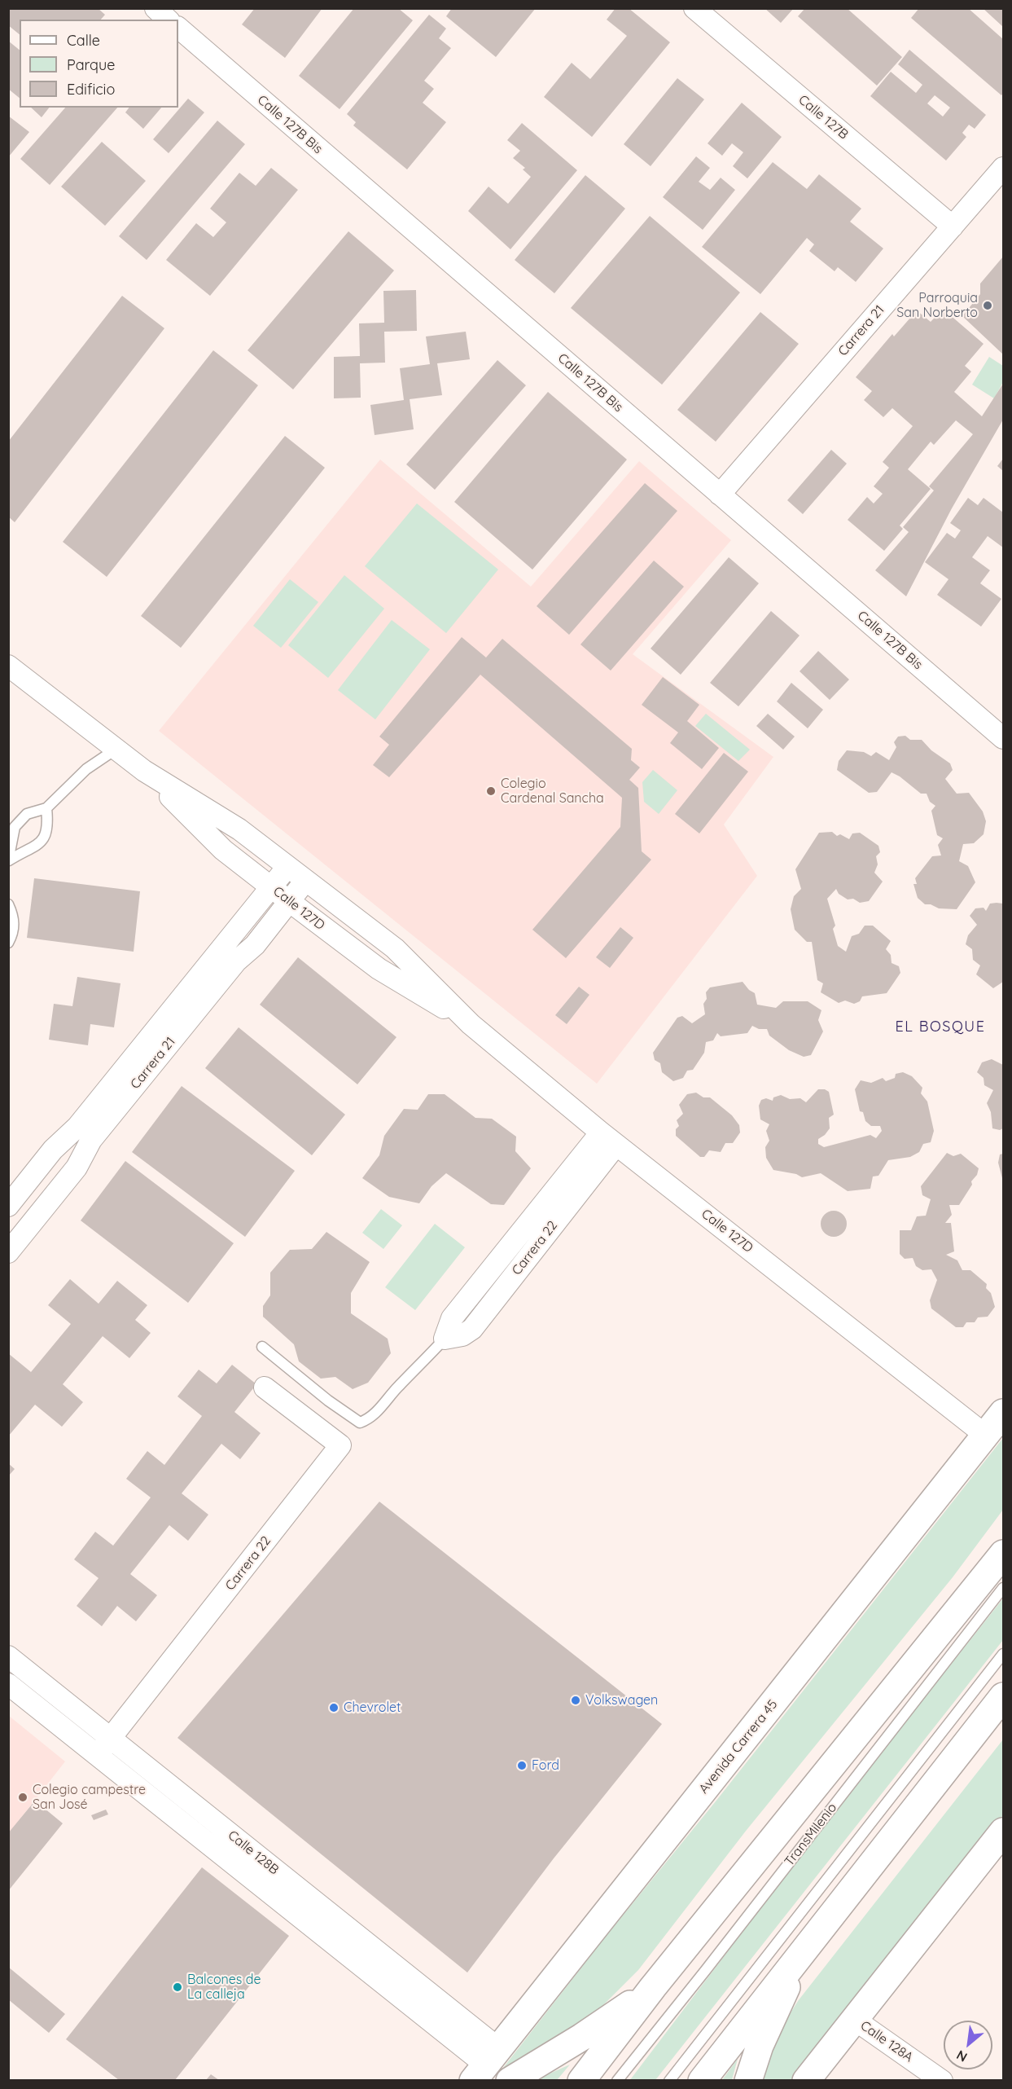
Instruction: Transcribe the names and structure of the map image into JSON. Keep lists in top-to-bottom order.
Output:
{
  "streets": {
    "highway": ["Avenida Carrera 45"],
    "street": [
      "Calle 127B",
      "Calle 127B Bis",
      "Carrera 21",
      "Calle 127D",
      "Carrera 22",
      "Calle 128B",
      "Calle 128A"
    ],
    "lane": ["TransMilenio"]
  },
  "crossings": [
    ["Calle 127B", "Carrera 21"],
    ["Calle 127B Bis", "Carrera 21"],
    ["Carrera 21", "Calle 127D"],
    ["Calle 127D", "Carrera 22"],
    ["Calle 127D", "Avenida Carrera 45"],
    ["Carrera 22", "Calle 128B"],
    ["Avenida Carrera 45", "Calle 128B"]
  ],
  "districts": ["EL BOSQUE"],
  "places": [
    "Parroquia San Norberto",
    "Colegio Cardenal Sancha",
    "Volkswagen",
    "Chevrolet",
    "Ford",
    "Colegio campestre San José",
    "Balcones de La calleja"
  ],
  "legend": ["Calle", "Parque", "Edificio"],
  "north": "bottom left"
}
